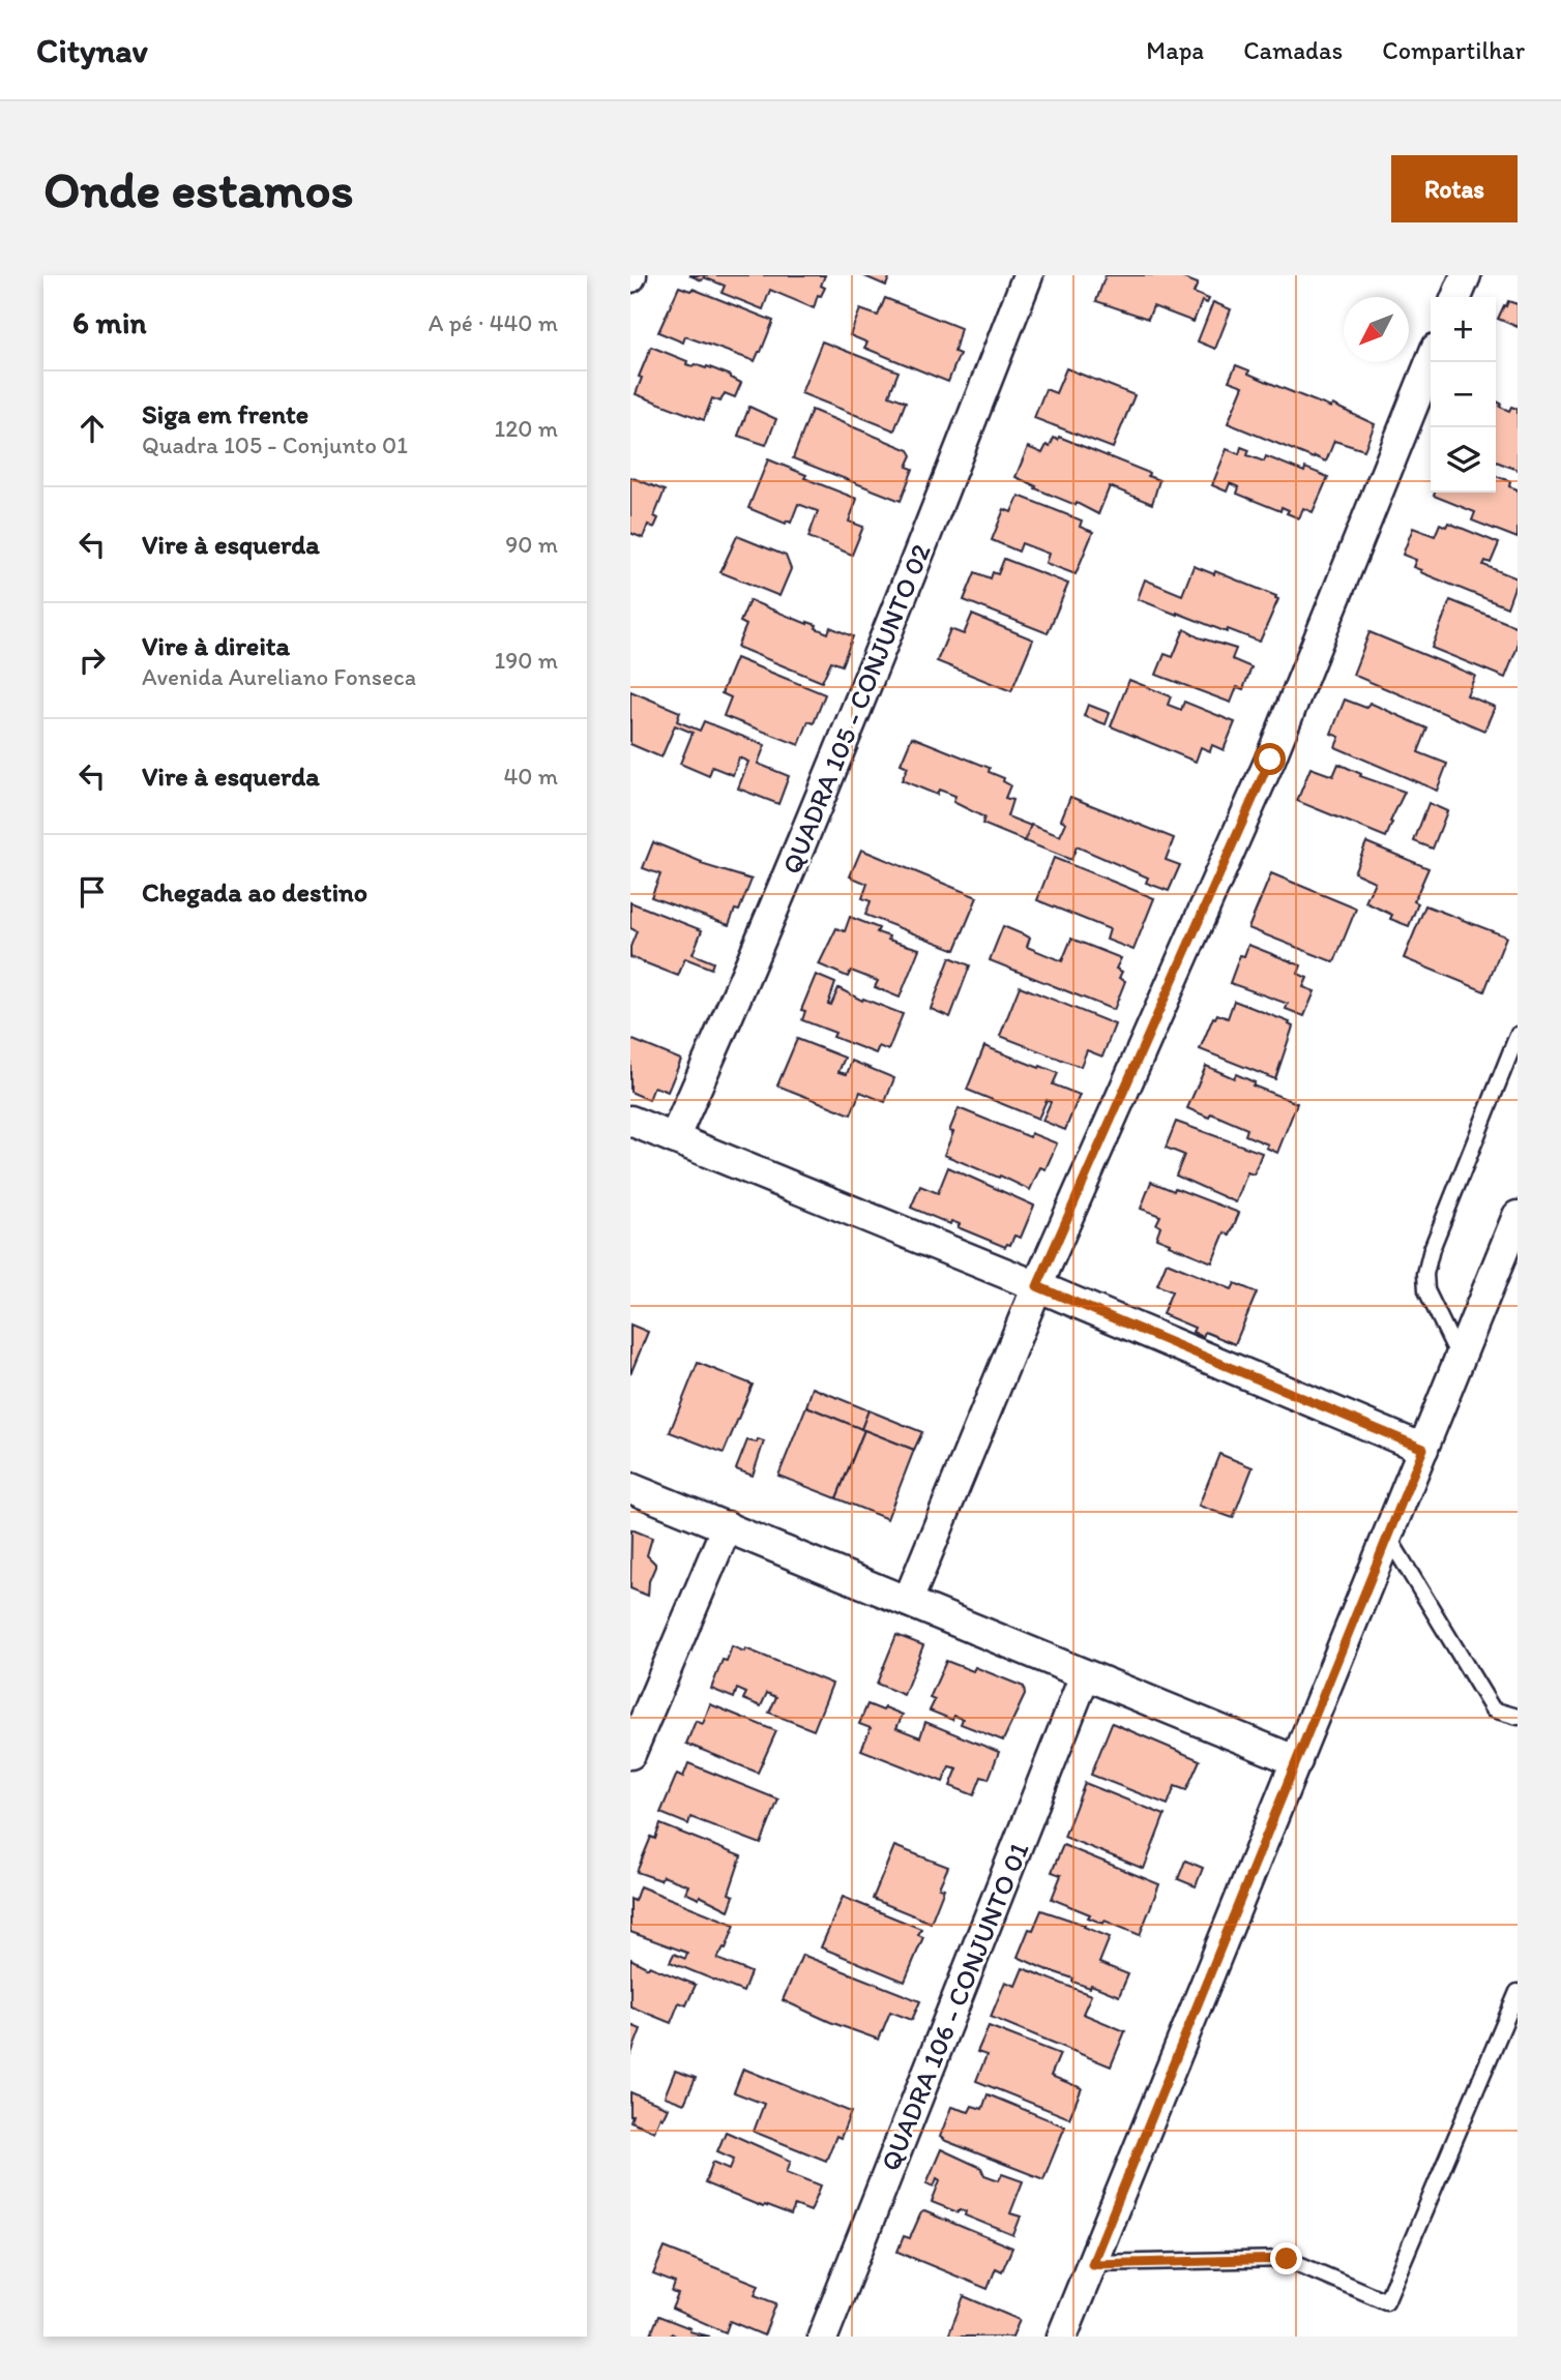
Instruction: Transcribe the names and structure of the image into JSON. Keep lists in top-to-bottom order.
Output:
{
  "streets": {
    "street": ["QUADRA 105 - CONJUNTO 02", "QUADRA 106 - CONJUNTO 01"]
  },
  "north": "bottom left",
  "page": {
    "header": "Citynav",
    "nav": ["Mapa", "Camadas", "Compartilhar"],
    "buttons": "Rotas",
    "title": "Onde estamos",
    "heading": ["6 min", "A pé · 440 m"],
    "map_buttons": ["+", "−"],
    "list": [
      ["Siga em frente", "Quadra 105 - Conjunto 01", "120 m"],
      ["Vire à esquerda", "90 m"],
      ["Vire à direita", "Avenida Aureliano Fonseca", "190 m"],
      ["Vire à esquerda", "40 m"],
      "Chegada ao destino"
    ]
  }
}
